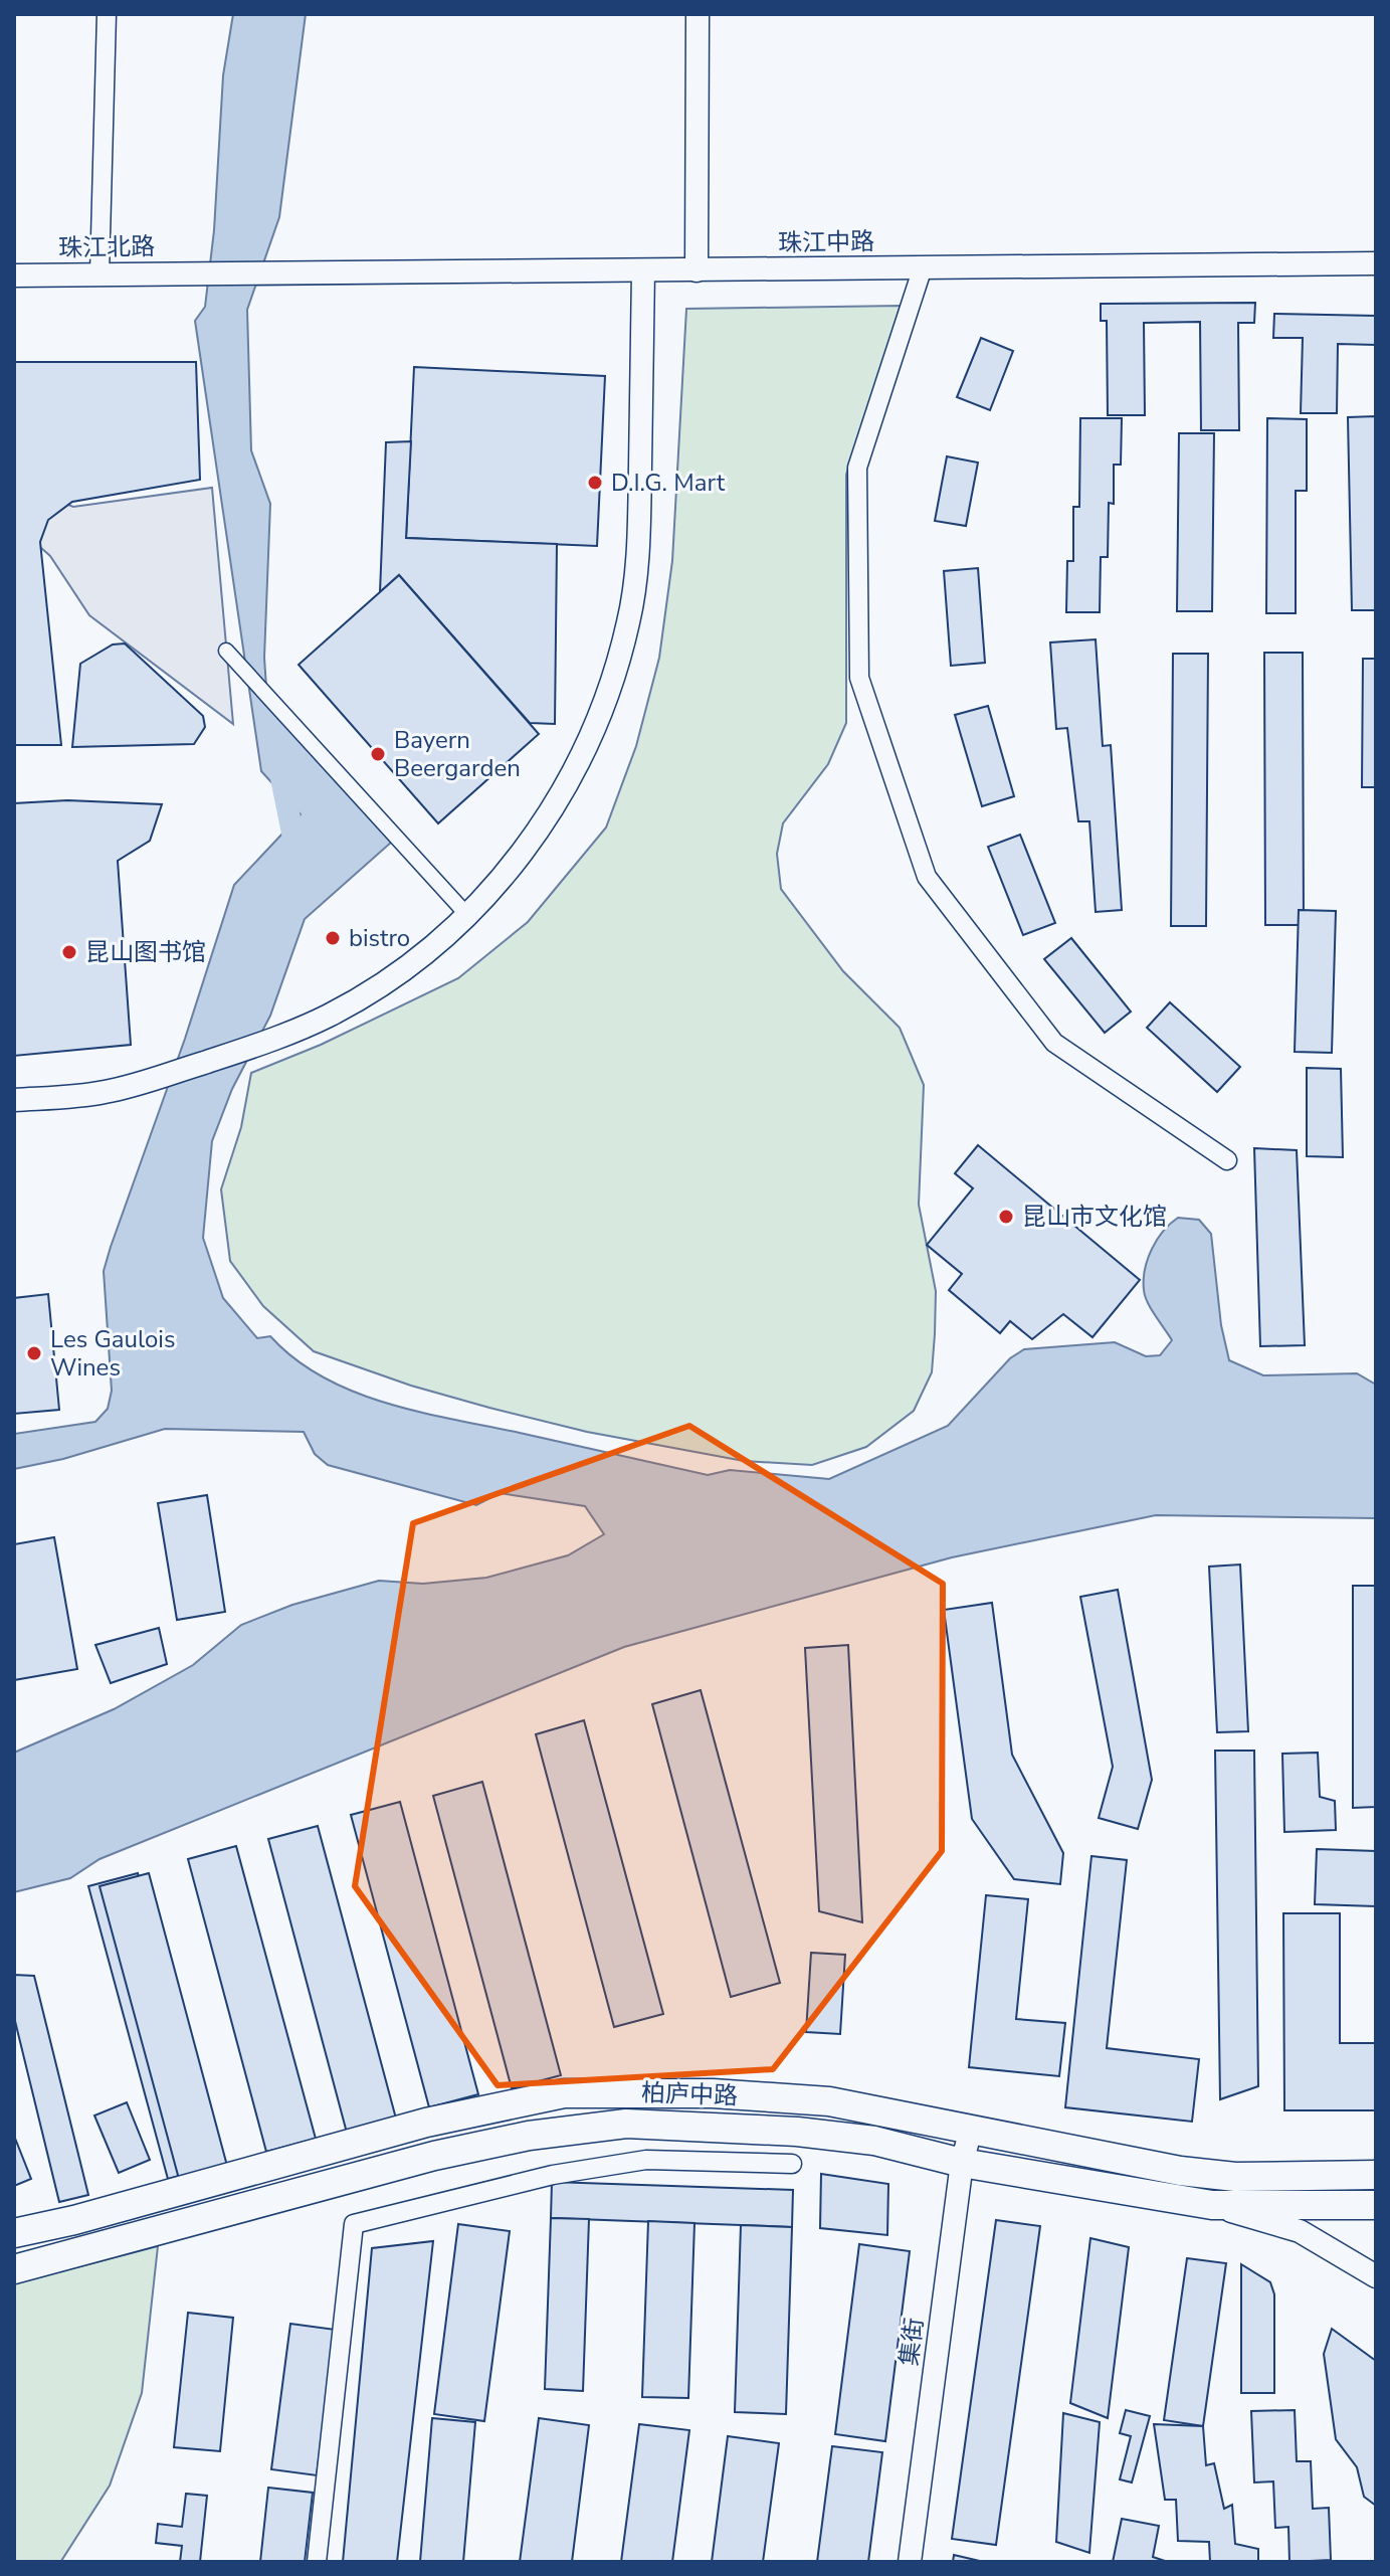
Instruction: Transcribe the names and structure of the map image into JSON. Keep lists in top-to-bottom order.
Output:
{
  "streets": {
    "main road": ["柏庐中路"],
    "street": ["珠江中路", "珠江北路", "集街"]
  },
  "crossings": [
    ["珠江中路", "珠江北路"],
    ["柏庐中路", "集街"]
  ],
  "places": [
    "D.I.G. Mart",
    "Bayern Beergarden",
    "bistro",
    "昆山图书馆",
    "昆山市文化馆",
    "Les Gaulois Wines"
  ]
}
